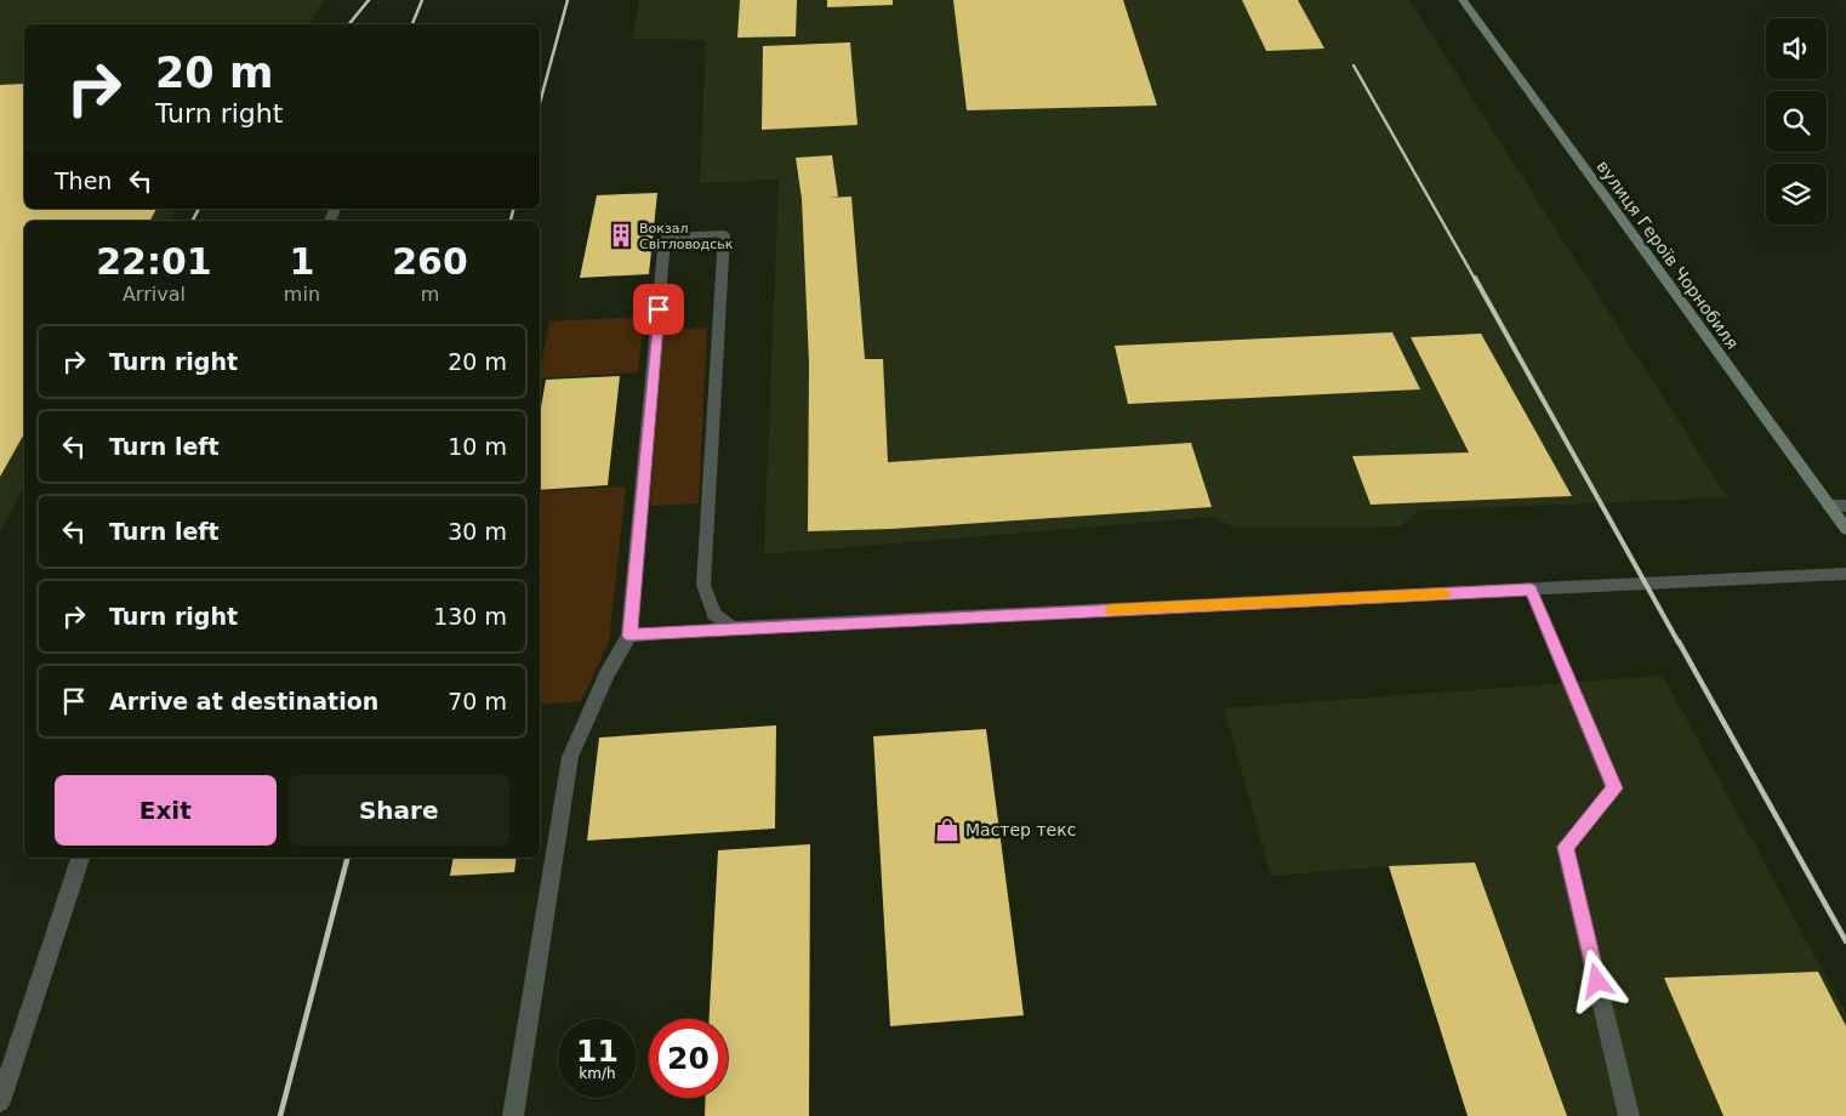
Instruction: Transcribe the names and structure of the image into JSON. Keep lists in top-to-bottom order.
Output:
{
  "streets": {
    "main road": ["вулиця Героїв Чорнобиля"]
  },
  "places": {
    "building": ["Вокзал Світловодськ"],
    "shop": ["Мастер текс"]
  },
  "page": {
    "turn": ["20 m", "Turn right"],
    "then": "Then",
    "eta": [
      "22:01",
      "Arrival",
      "1",
      "min",
      "260",
      "m"
    ],
    "list": [
      {
        "name": "Turn right",
        "value": "20 m"
      },
      {
        "name": "Turn left",
        "value": "10 m"
      },
      {
        "name": "Turn left",
        "value": "30 m"
      },
      {
        "name": "Turn right",
        "value": "130 m"
      },
      {
        "name": "Arrive at destination",
        "value": "70 m"
      }
    ],
    "buttons": ["Exit", "Share"],
    "speed": "11 km/h",
    "limit": "20"
  }
}
